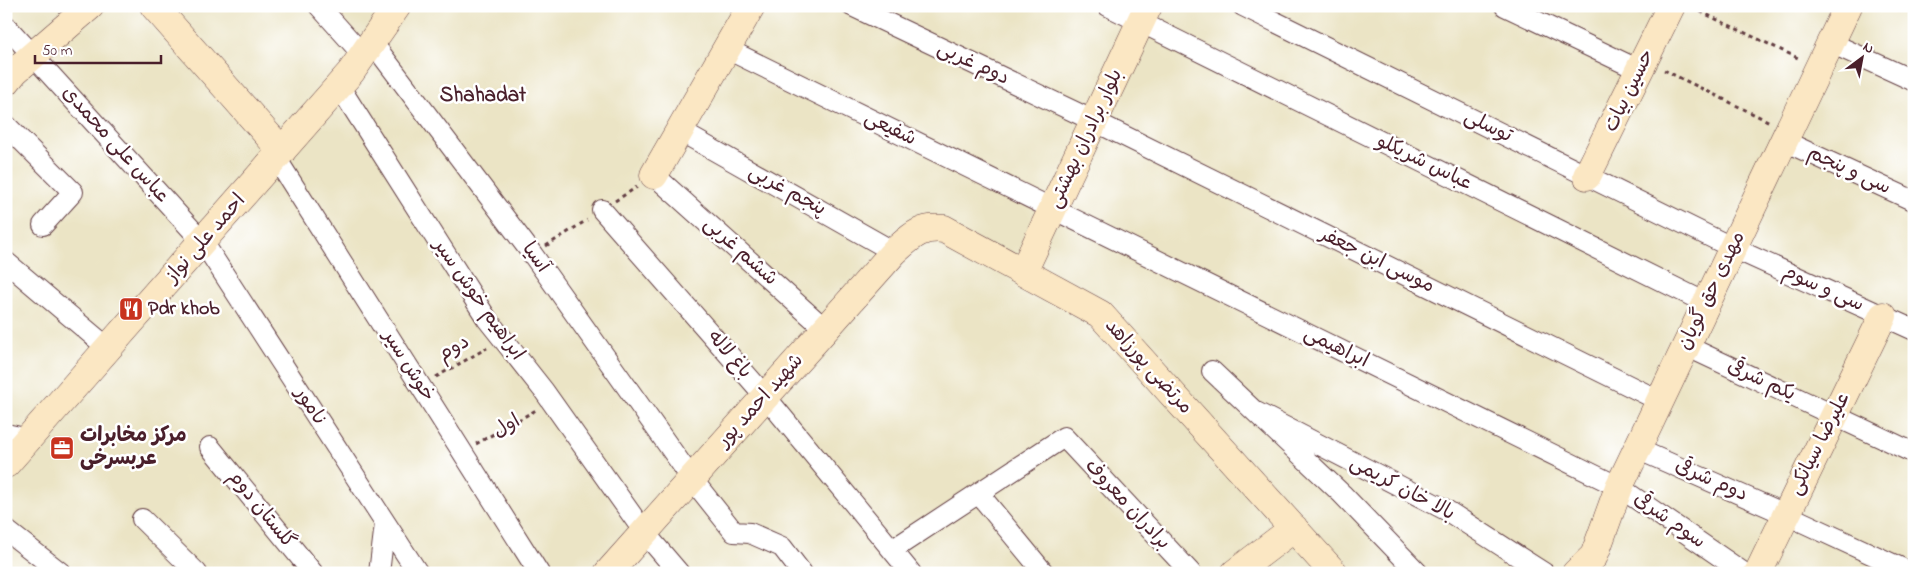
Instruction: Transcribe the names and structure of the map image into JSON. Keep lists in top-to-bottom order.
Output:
{
  "streets": {
    "street": [
      "دوم غربی",
      "حسین بیات",
      "توسلی",
      "شفیعی",
      "بلوار برادران بهشتی",
      "عباس علی محمدی",
      "عباس شریکلو",
      "سی و پنجم",
      "پنجم غربی",
      "احمد علی نواز",
      "ششم غربی",
      "آسیا",
      "موسی ابن جعفر",
      "سی و سوم",
      "مهدی حق گویان",
      "ابراهیم خوش سیر",
      "ابراهیمی",
      "باغ لاله",
      "خوش سیر",
      "مرتضی پورزاهد",
      "یکم شرقی",
      "شهید احمد پور",
      "نامور",
      "علیرضا سیانکی",
      "دوم شرقی",
      "بالا خان کریمی",
      "برادران معروف",
      "گلستان دوم",
      "سوم شرقی"
    ],
    "path": ["دوم", "اول"]
  },
  "crossings": [
    ["دوم غربی", "بلوار برادران بهشتی"],
    ["دوم غربی", "موسی ابن جعفر"],
    ["حسین بیات", "توسلی"],
    ["توسلی", "سی و سوم"],
    ["توسلی", "مهدی حق گویان"],
    ["شفیعی", "بلوار برادران بهشتی"],
    ["شفیعی", "ابراهیمی"],
    ["بلوار برادران بهشتی", "عباس شریکلو"],
    ["بلوار برادران بهشتی", "موسی ابن جعفر"],
    ["بلوار برادران بهشتی", "ابراهیمی"],
    ["بلوار برادران بهشتی", "مرتضی پورزاهد"],
    ["عباس علی محمدی", "احمد علی نواز"],
    ["عباس علی محمدی", "نامور"],
    ["عباس شریکلو", "مهدی حق گویان"],
    ["سی و پنجم", "مهدی حق گویان"],
    ["پنجم غربی", "شهید احمد پور"],
    ["احمد علی نواز", "آسیا"],
    ["احمد علی نواز", "ابراهیم خوش سیر"],
    ["احمد علی نواز", "خوش سیر"],
    ["احمد علی نواز", "نامور"],
    ["ششم غربی", "شهید احمد پور"],
    ["آسیا", "شهید احمد پور"],
    ["موسی ابن جعفر", "مهدی حق گویان"],
    ["سی و سوم", "مهدی حق گویان"],
    ["سی و سوم", "علیرضا سیانکی"],
    ["مهدی حق گویان", "ابراهیمی"],
    ["مهدی حق گویان", "یکم شرقی"],
    ["مهدی حق گویان", "دوم شرقی"],
    ["مهدی حق گویان", "سوم شرقی"],
    ["ابراهیم خوش سیر", "دوم"],
    ["ابراهیم خوش سیر", "شهید احمد پور"],
    ["ابراهیم خوش سیر", "اول"],
    ["ابراهیمی", "سوم شرقی"],
    ["دوم", "خوش سیر"],
    ["باغ لاله", "شهید احمد پور"],
    ["خوش سیر", "اول"],
    ["مرتضی پورزاهد", "شهید احمد پور"],
    ["یکم شرقی", "علیرضا سیانکی"],
    ["علیرضا سیانکی", "دوم شرقی"]
  ],
  "districts": ["Shahadat"],
  "places": {
    "restaurant": ["Pdr khob"],
    "office": ["مرکز مخابرات عربسرخی"]
  },
  "scale_bar": "50 m",
  "north": "top right"
}
